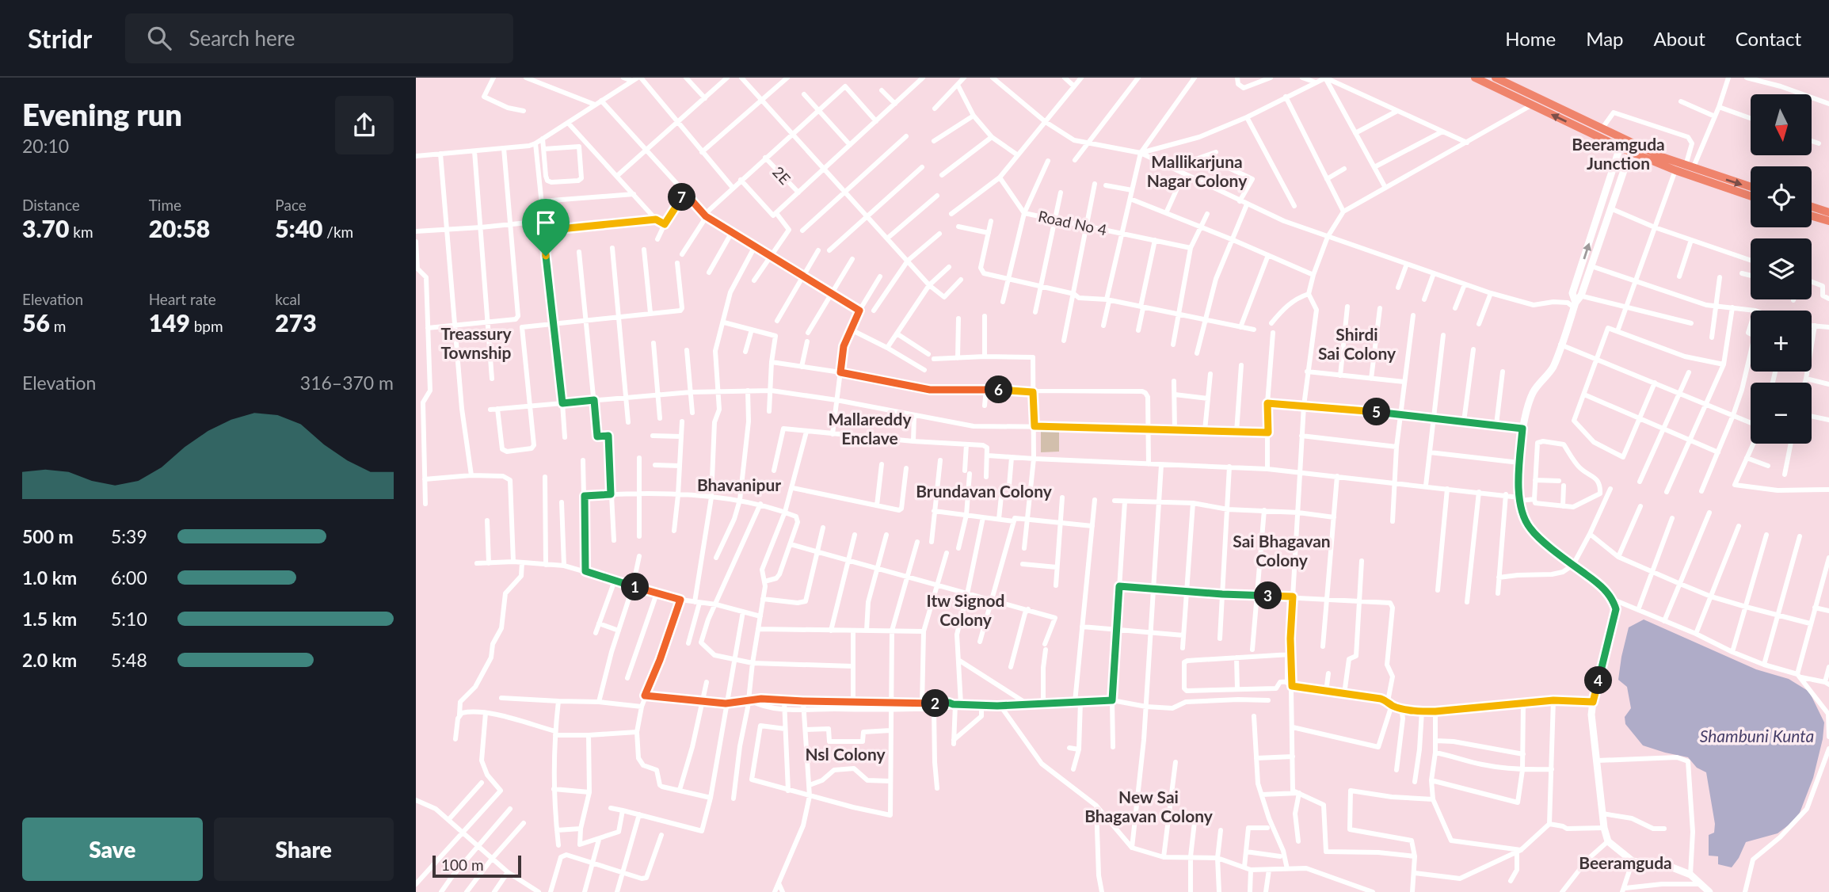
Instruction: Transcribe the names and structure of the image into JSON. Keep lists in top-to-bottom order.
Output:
{
  "streets": {
    "street": ["2E", "Road No 4"]
  },
  "districts": [
    "Beeramguda Junction",
    "Mallikarjuna Nagar Colony",
    "Treassury Township",
    "Shirdi Sai Colony",
    "Mallareddy Enclave",
    "Bhavanipur",
    "Brundavan Colony",
    "Sai Bhagavan Colony",
    "Itw Signod Colony",
    "Nsl Colony",
    "New Sai Bhagavan Colony",
    "Beeramguda"
  ],
  "water": ["Shambuni Kunta"],
  "scale_bar": "100 m",
  "north": "bottom",
  "page": {
    "header": "Stridr",
    "search": "Search here",
    "nav": [
      "Home",
      "Map",
      "About",
      "Contact"
    ],
    "heading": ["Evening run", "20:10"],
    "map_buttons": ["+", "−"],
    "stats": [
      ["Distance", "3.70 km"],
      ["Time", "20:58"],
      ["Pace", "5:40 /km"],
      ["Elevation", "56 m"],
      ["Heart rate", "149 bpm"],
      ["kcal", "273"]
    ],
    "pins": [
      "7",
      "6",
      "5",
      "1",
      "3",
      "4",
      "2"
    ],
    "chart": ["Elevation", "316–370 m"],
    "list": [
      {
        "name": "500 m",
        "note": "5:39"
      },
      {
        "name": "1.0 km",
        "note": "6:00"
      },
      {
        "name": "1.5 km",
        "note": "5:10"
      },
      {
        "name": "2.0 km",
        "note": "5:48"
      }
    ],
    "buttons": ["Save", "Share"],
    "scale": "100 m"
  }
}
